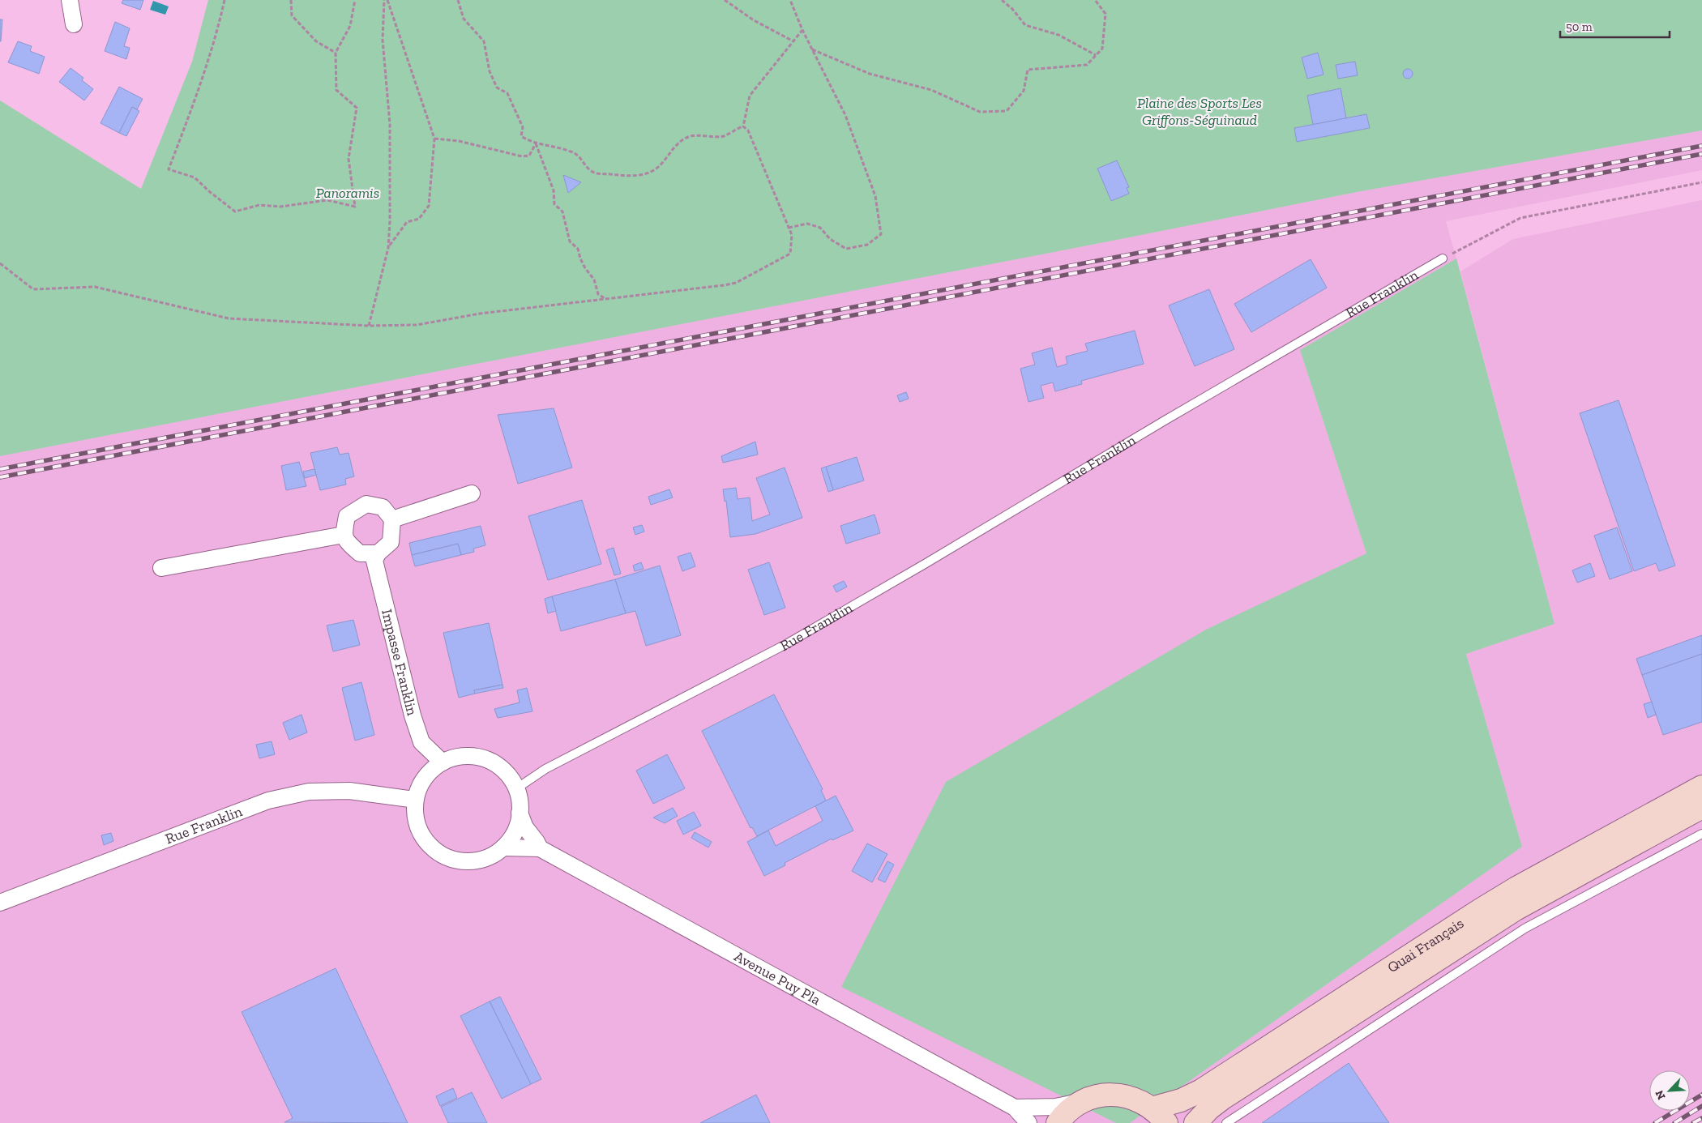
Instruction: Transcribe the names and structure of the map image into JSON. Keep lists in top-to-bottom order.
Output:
{
  "streets": {
    "main road": ["Quai Français"],
    "street": ["Rue Franklin", "Impasse Franklin", "Avenue Puy Pla"]
  },
  "crossings": [
    ["Rue Franklin", "Impasse Franklin"],
    ["Rue Franklin", "Avenue Puy Pla"],
    ["Impasse Franklin", "Avenue Puy Pla"]
  ],
  "parks": ["Plaine des Sports Les Griffons-Séguinaud", "Panoramis"],
  "scale_bar": "50 m",
  "north": "bottom left"
}
